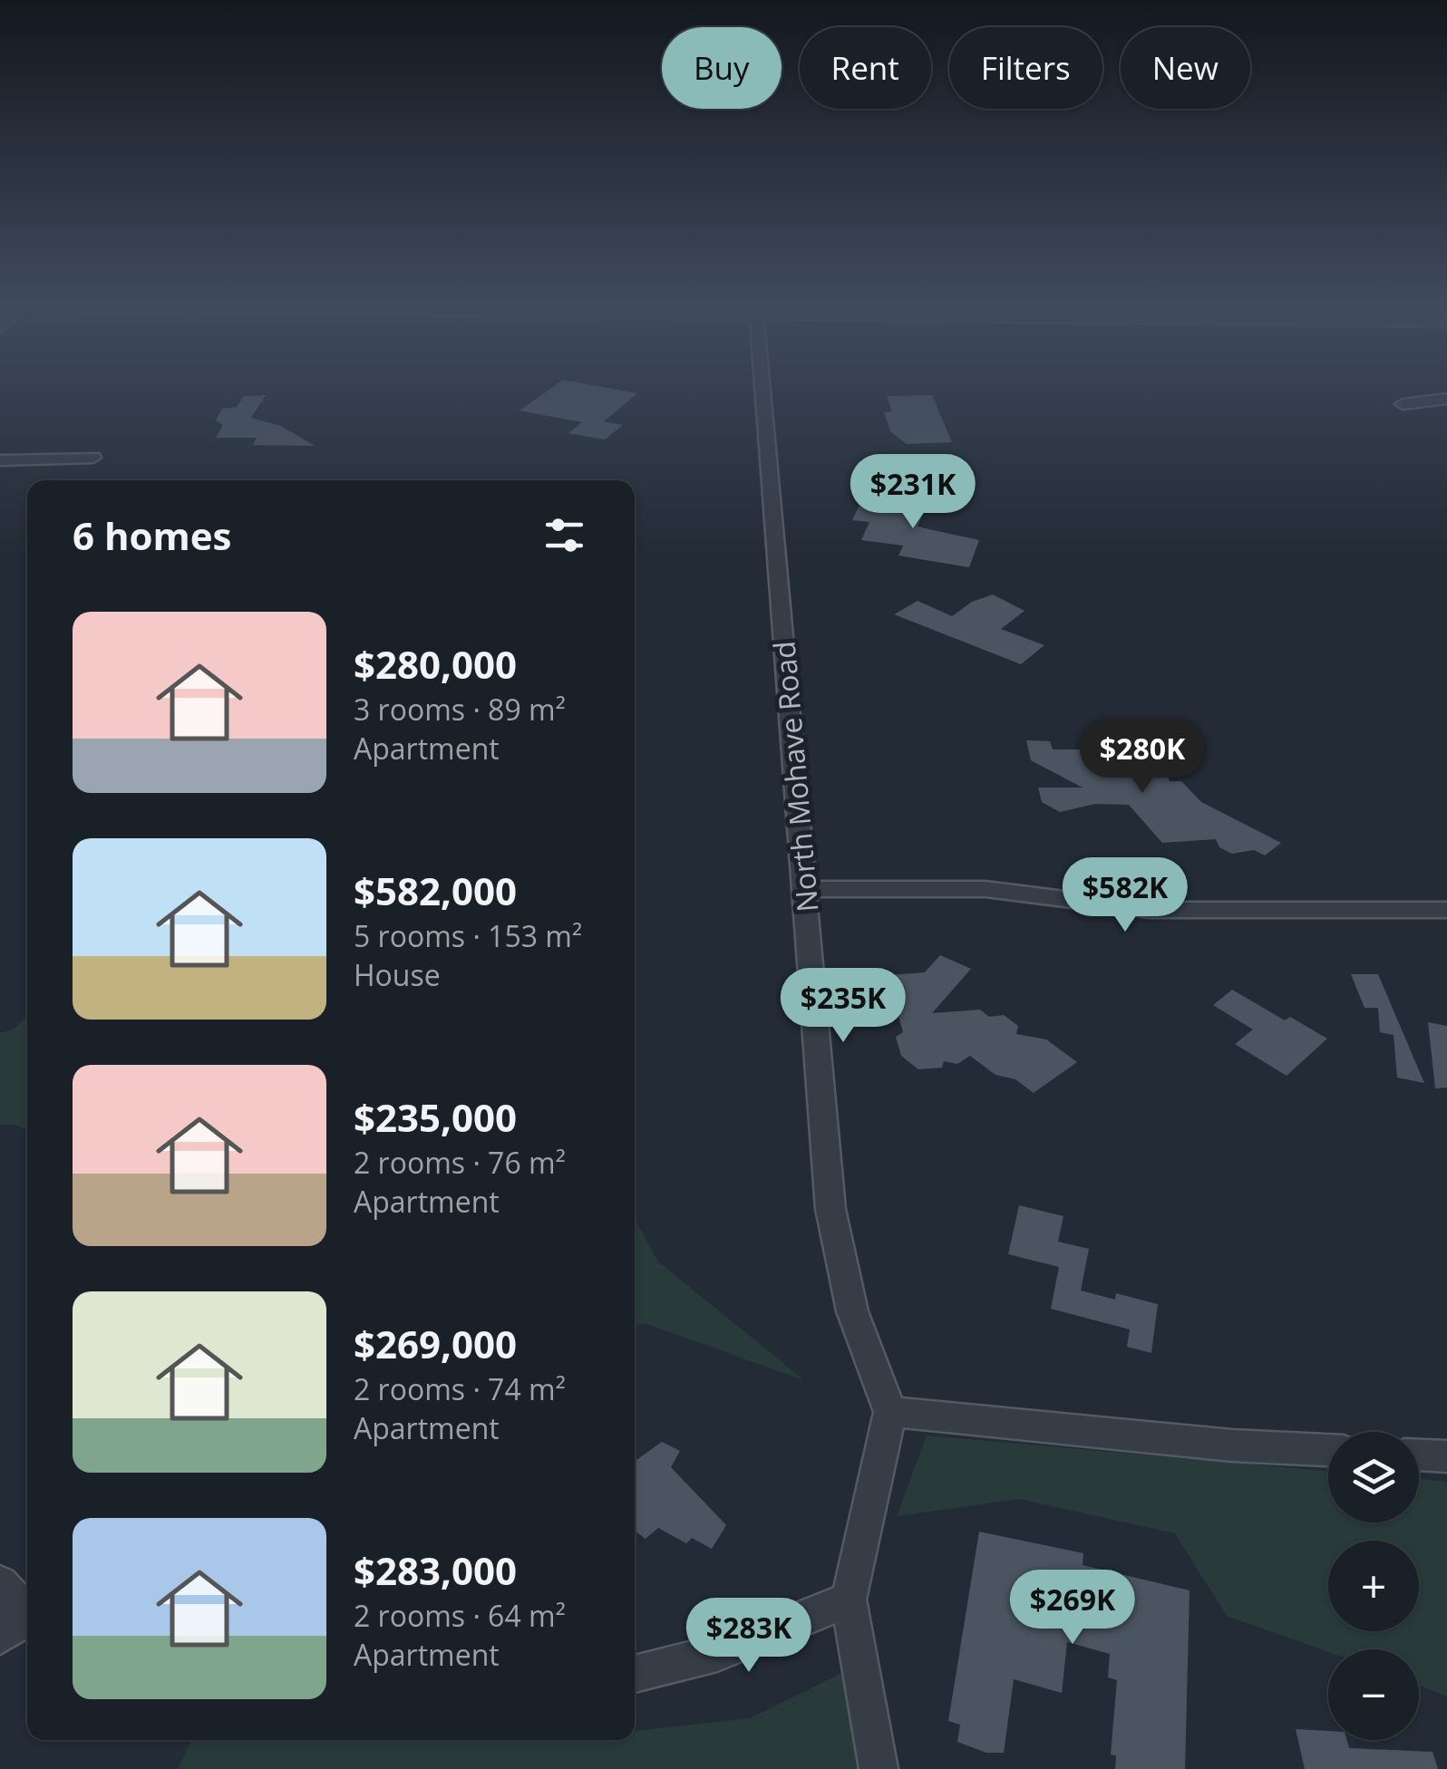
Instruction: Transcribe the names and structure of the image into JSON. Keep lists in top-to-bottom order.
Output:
{
  "streets": {
    "street": ["North Mohave Road"]
  },
  "page": {
    "chip": [
      "Buy",
      "Rent",
      "Filters",
      "New"
    ],
    "price": [
      "$231K",
      "$280K",
      "$582K",
      "$235K",
      "$269K",
      "$283K"
    ],
    "heading": "6 homes",
    "list": [
      {
        "name": "$280,000",
        "note": "3 rooms · 89 m² · Apartment"
      },
      {
        "name": "$582,000",
        "note": "5 rooms · 153 m² · House"
      },
      {
        "name": "$235,000",
        "note": "2 rooms · 76 m² · Apartment"
      },
      {
        "name": "$269,000",
        "note": "2 rooms · 74 m² · Apartment"
      },
      {
        "name": "$283,000",
        "note": "2 rooms · 64 m² · Apartment"
      }
    ],
    "map_buttons": ["+", "−"]
  }
}
